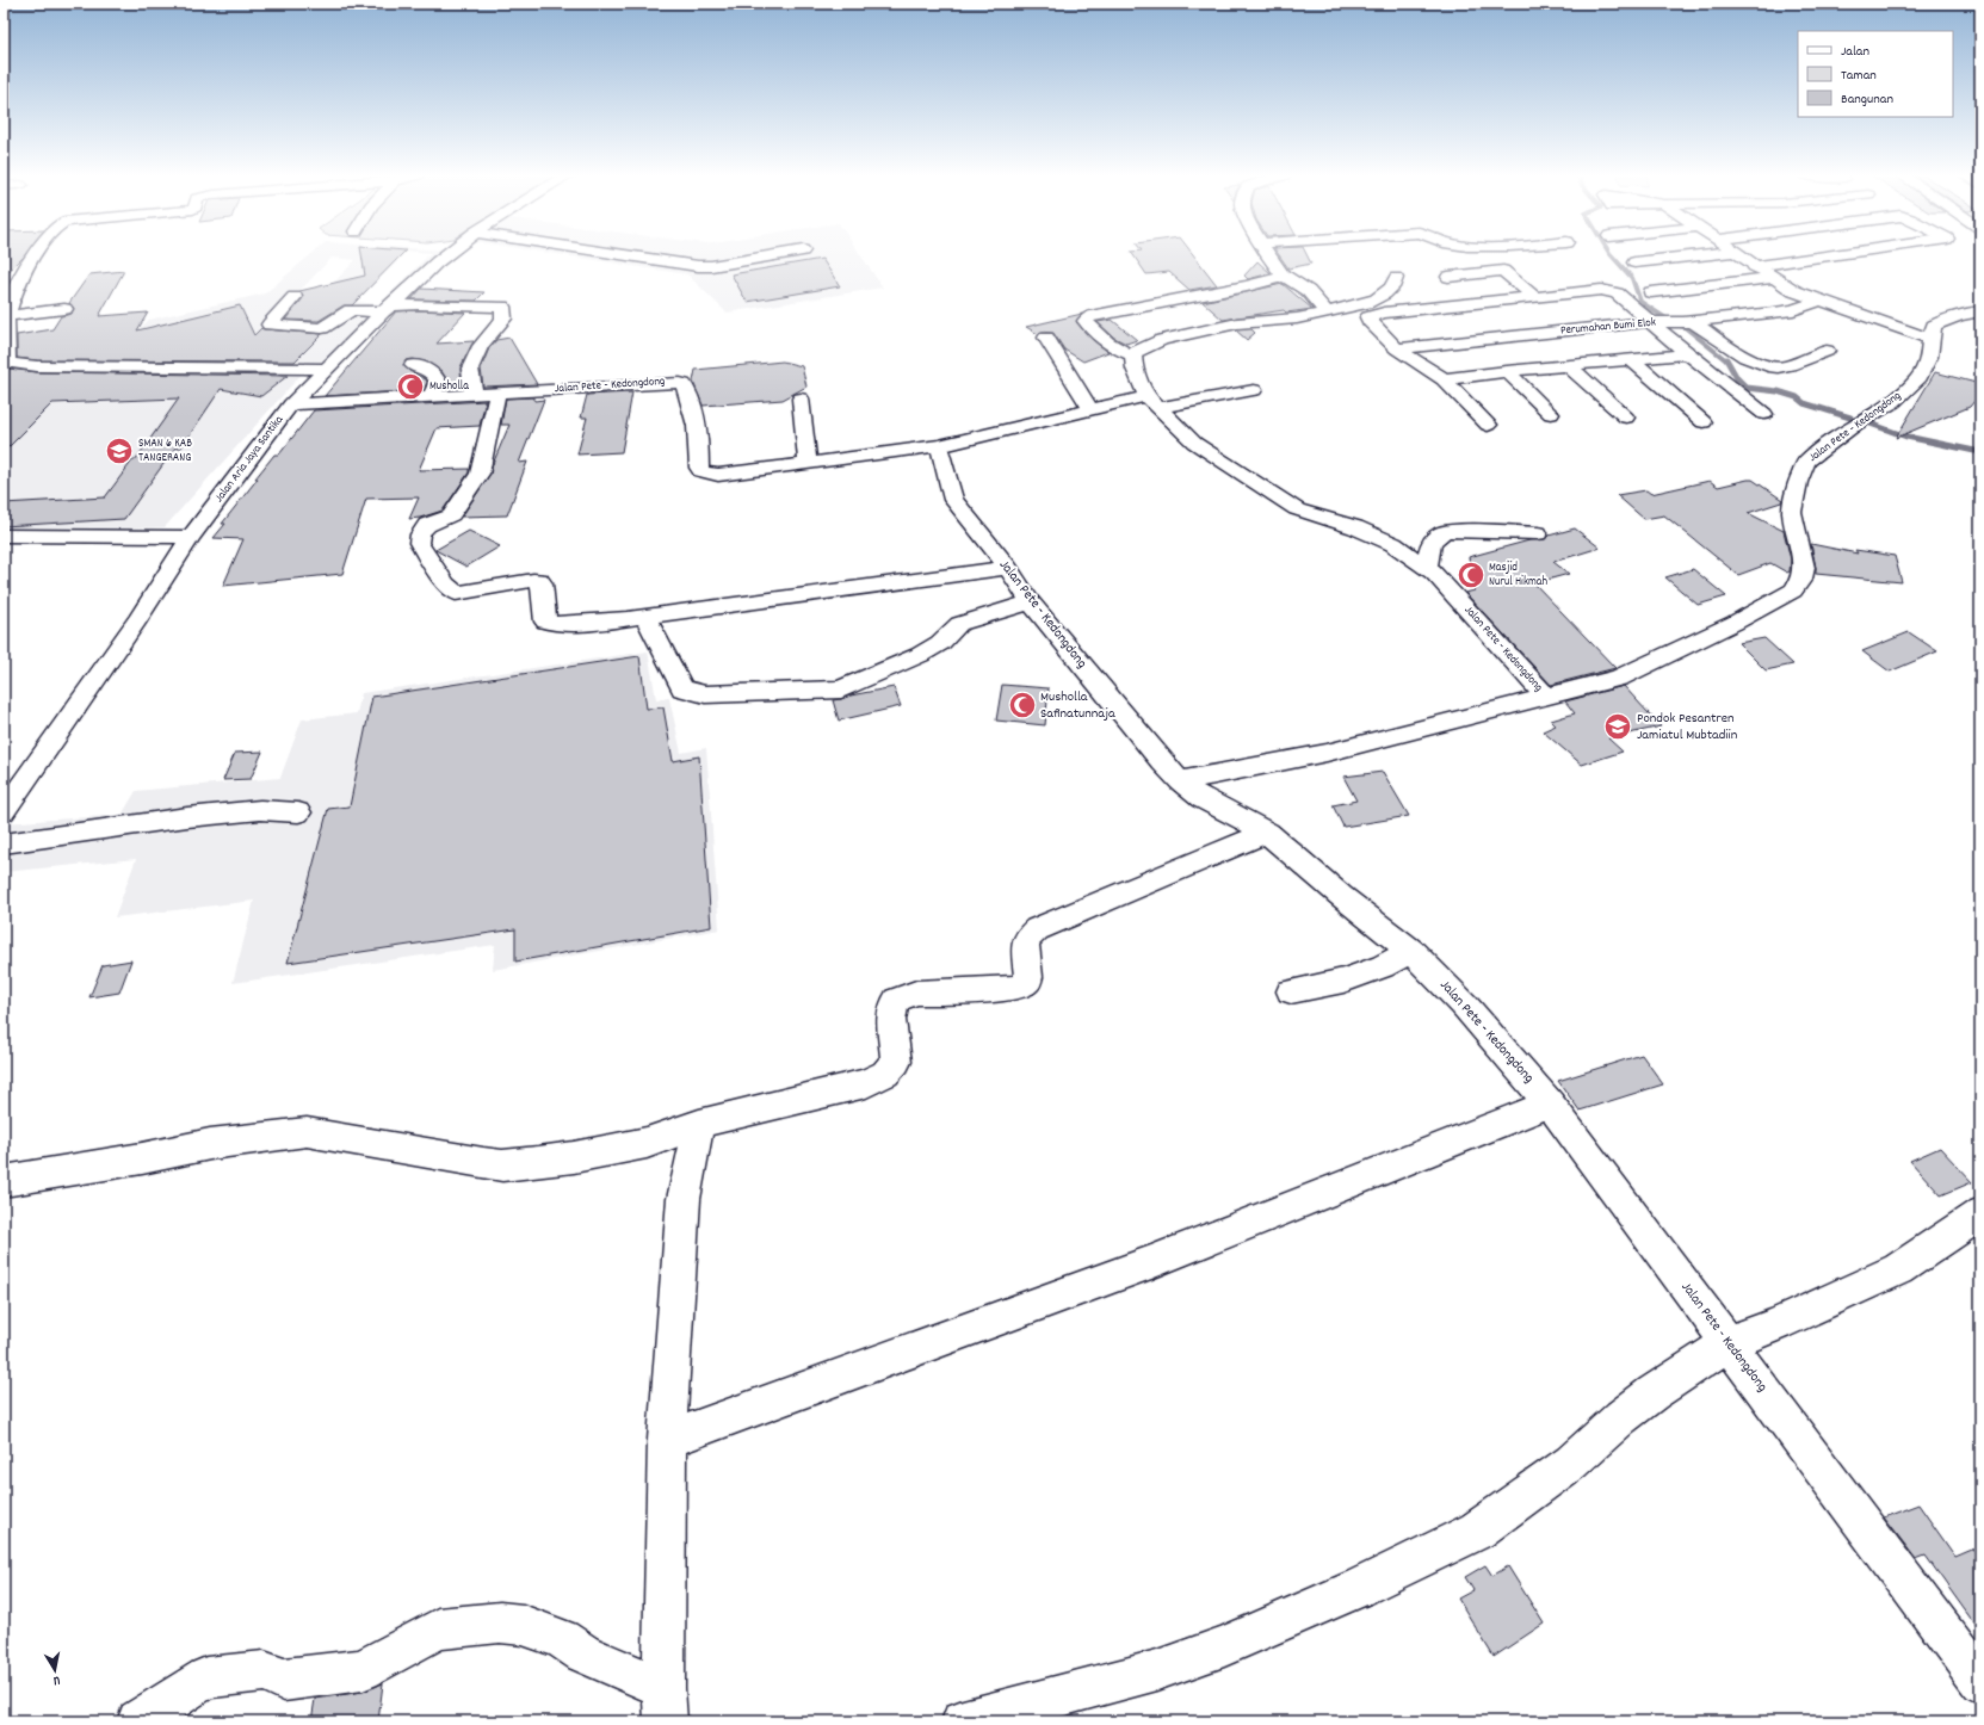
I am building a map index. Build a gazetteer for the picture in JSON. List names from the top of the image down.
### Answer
{
  "streets": {
    "street": ["Perumahan Bumi Elok", "Jalan Pete - Kedongdong", "Jalan Aria Jaya Santika"]
  },
  "crossings": [
    ["Jalan Pete - Kedongdong", "Jalan Aria Jaya Santika"]
  ],
  "places": {
    "mosque": ["Musholla", "Masjid Nurul Hikmah", "Musholla Safinatunnaja"],
    "school or university": ["SMAN 6 KAB TANGERANG", "Pondok Pesantren Jamiatul Mubtadiin"]
  },
  "legend": ["Jalan", "Taman", "Bangunan"],
  "north": "bottom"
}
